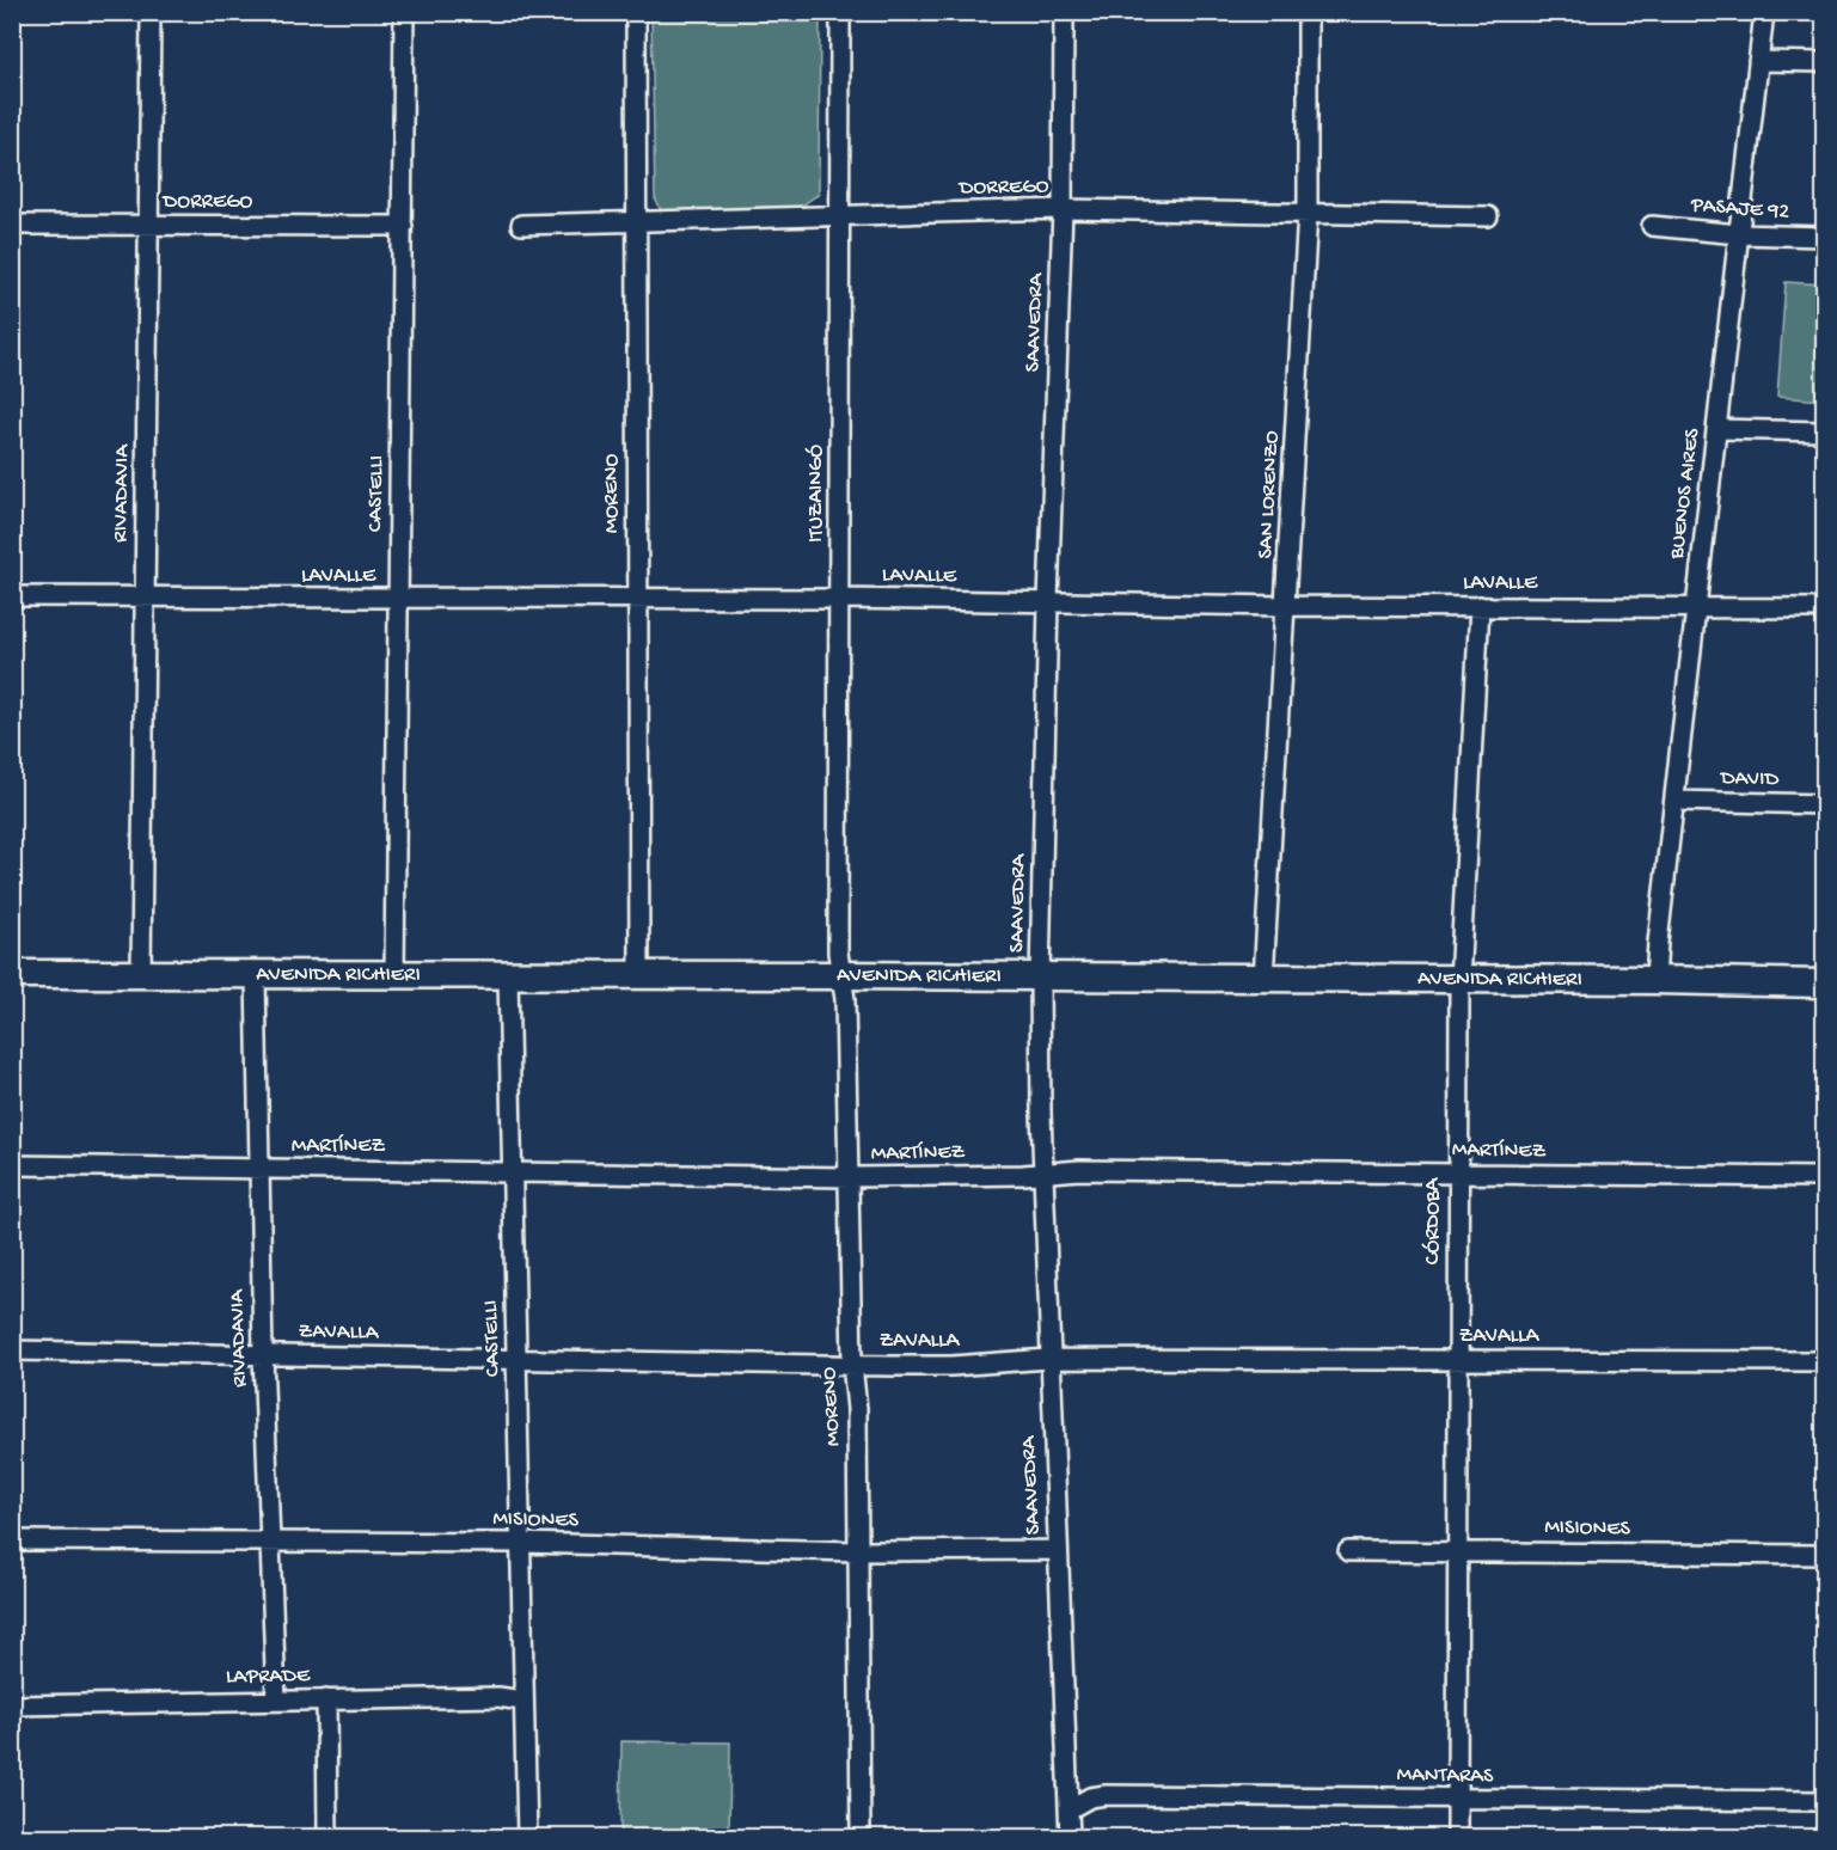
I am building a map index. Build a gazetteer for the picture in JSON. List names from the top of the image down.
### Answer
{
  "streets": {
    "street": [
      "DORREGO",
      "PASAJE 92",
      "SAAVEDRA",
      "RIVADAVIA",
      "CASTELLI",
      "MORENO",
      "ITUZAINGÓ",
      "BUENOS AIRES",
      "SAN LORENZO",
      "LAVALLE",
      "DAVID",
      "AVENIDA RICHIERI",
      "MARTÍNEZ",
      "CÓRDOBA",
      "ZAVALLA",
      "MISIONES",
      "LAPRADE",
      "MANTARAS"
    ]
  },
  "crossings": [
    ["DORREGO", "SAAVEDRA"],
    ["DORREGO", "RIVADAVIA"],
    ["DORREGO", "CASTELLI"],
    ["DORREGO", "MORENO"],
    ["DORREGO", "ITUZAINGÓ"],
    ["DORREGO", "SAN LORENZO"],
    ["PASAJE 92", "BUENOS AIRES"],
    ["SAAVEDRA", "LAVALLE"],
    ["SAAVEDRA", "AVENIDA RICHIERI"],
    ["SAAVEDRA", "MARTÍNEZ"],
    ["SAAVEDRA", "ZAVALLA"],
    ["SAAVEDRA", "MISIONES"],
    ["SAAVEDRA", "MANTARAS"],
    ["RIVADAVIA", "LAVALLE"],
    ["RIVADAVIA", "AVENIDA RICHIERI"],
    ["RIVADAVIA", "MARTÍNEZ"],
    ["RIVADAVIA", "ZAVALLA"],
    ["RIVADAVIA", "MISIONES"],
    ["RIVADAVIA", "LAPRADE"],
    ["CASTELLI", "LAVALLE"],
    ["CASTELLI", "AVENIDA RICHIERI"],
    ["CASTELLI", "MARTÍNEZ"],
    ["CASTELLI", "ZAVALLA"],
    ["CASTELLI", "MISIONES"],
    ["CASTELLI", "LAPRADE"],
    ["MORENO", "ITUZAINGÓ"],
    ["MORENO", "LAVALLE"],
    ["MORENO", "AVENIDA RICHIERI"],
    ["MORENO", "MARTÍNEZ"],
    ["MORENO", "ZAVALLA"],
    ["MORENO", "MISIONES"],
    ["ITUZAINGÓ", "LAVALLE"],
    ["ITUZAINGÓ", "AVENIDA RICHIERI"],
    ["BUENOS AIRES", "LAVALLE"],
    ["BUENOS AIRES", "DAVID"],
    ["BUENOS AIRES", "AVENIDA RICHIERI"],
    ["SAN LORENZO", "LAVALLE"],
    ["SAN LORENZO", "AVENIDA RICHIERI"],
    ["LAVALLE", "CÓRDOBA"],
    ["AVENIDA RICHIERI", "CÓRDOBA"],
    ["MARTÍNEZ", "CÓRDOBA"],
    ["CÓRDOBA", "ZAVALLA"],
    ["CÓRDOBA", "MISIONES"],
    ["CÓRDOBA", "MANTARAS"]
  ]
}
